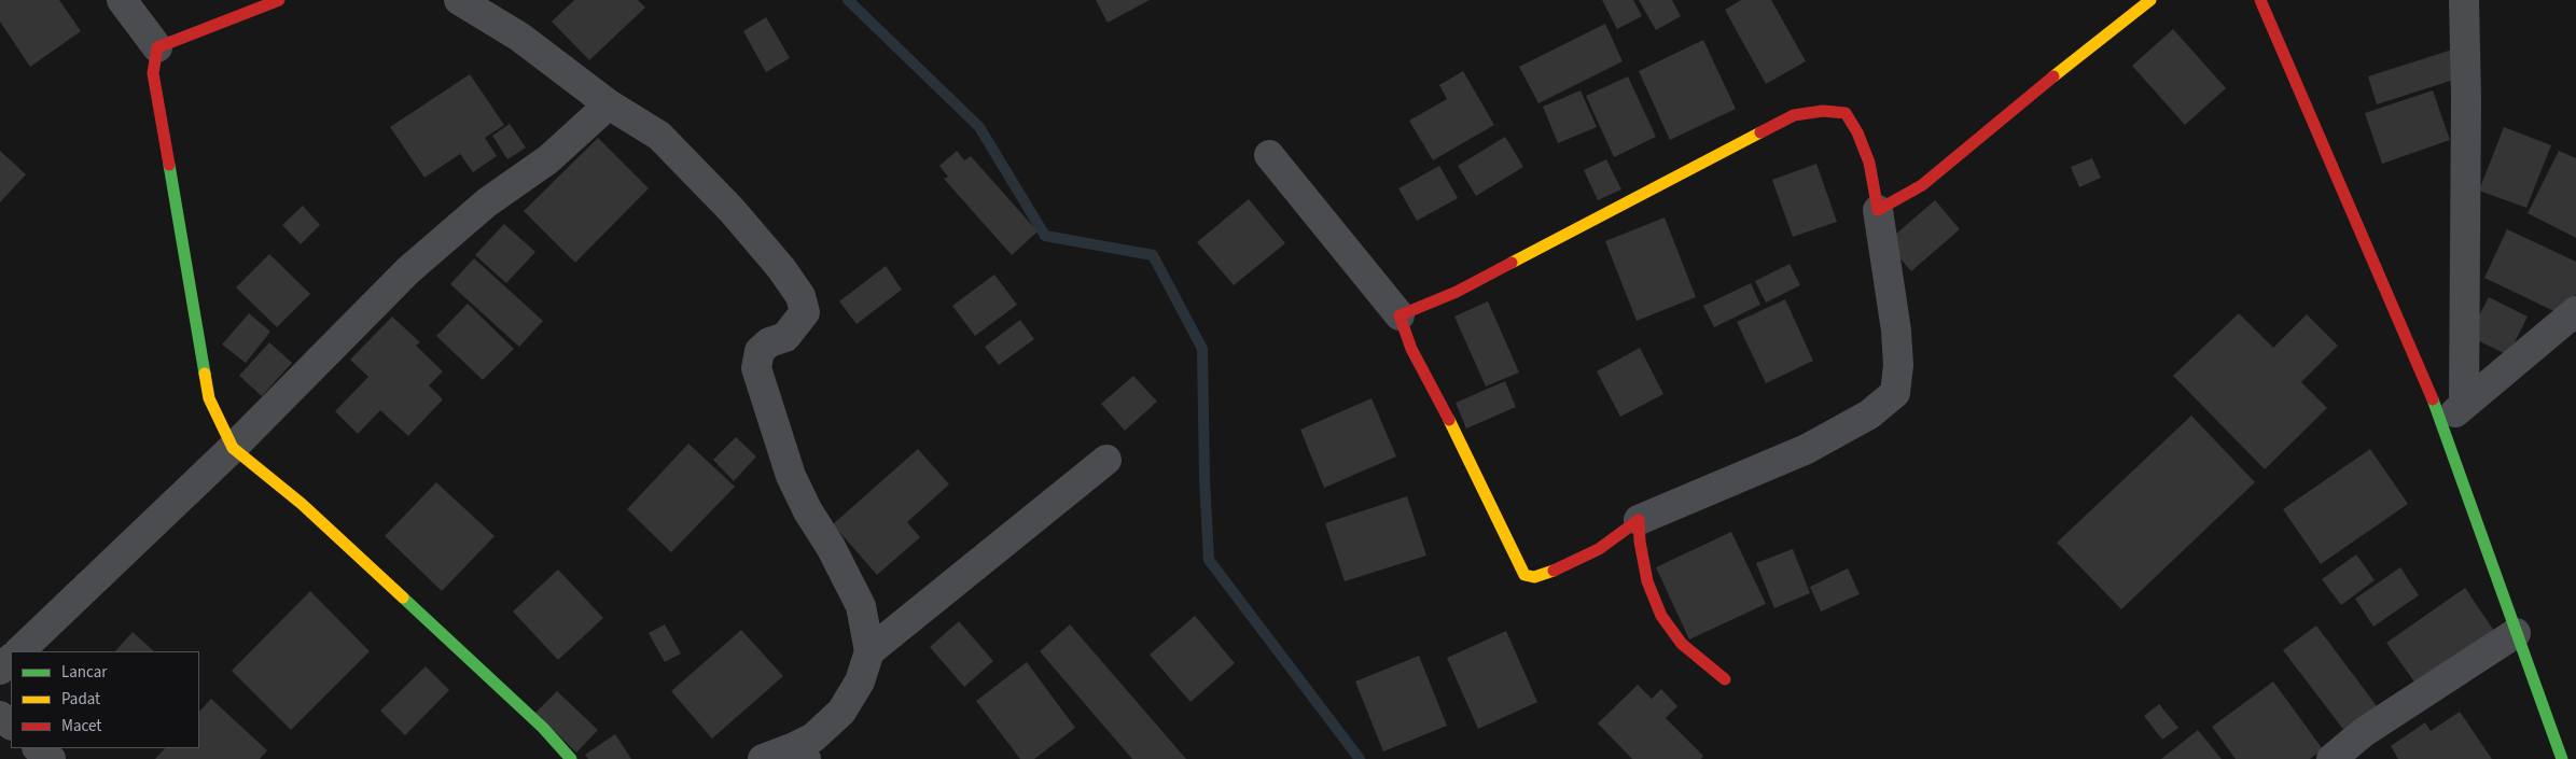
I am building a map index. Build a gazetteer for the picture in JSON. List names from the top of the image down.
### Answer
{
  "legend": ["Lancar", "Padat", "Macet"]
}
